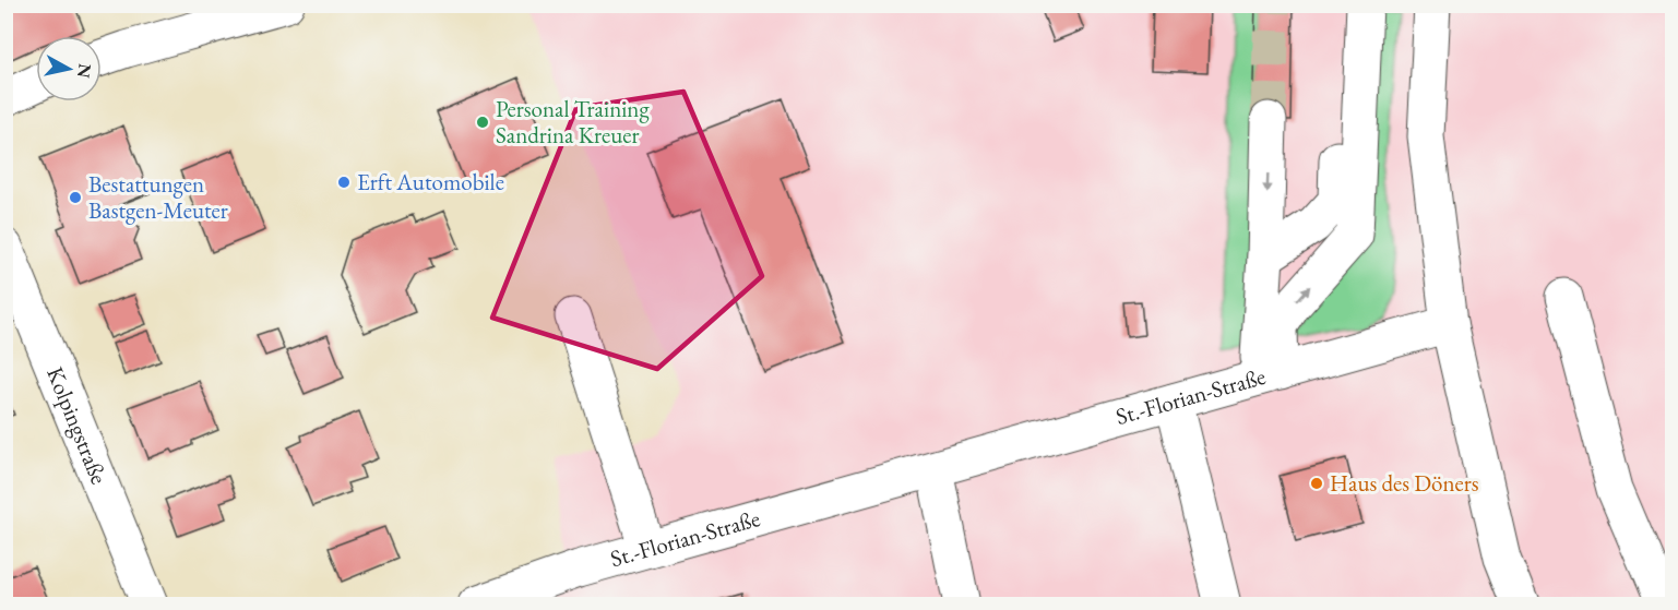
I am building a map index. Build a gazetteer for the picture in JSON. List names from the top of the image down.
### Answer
{
  "streets": {
    "street": ["St.-Florian-Straße", "Kolpingstraße"]
  },
  "places": [
    "Personal Training Sandrina Kreuer",
    "Erft Automobile",
    "Bestattungen Bastgen-Meuter",
    "Haus des Döners"
  ],
  "north": "right"
}
